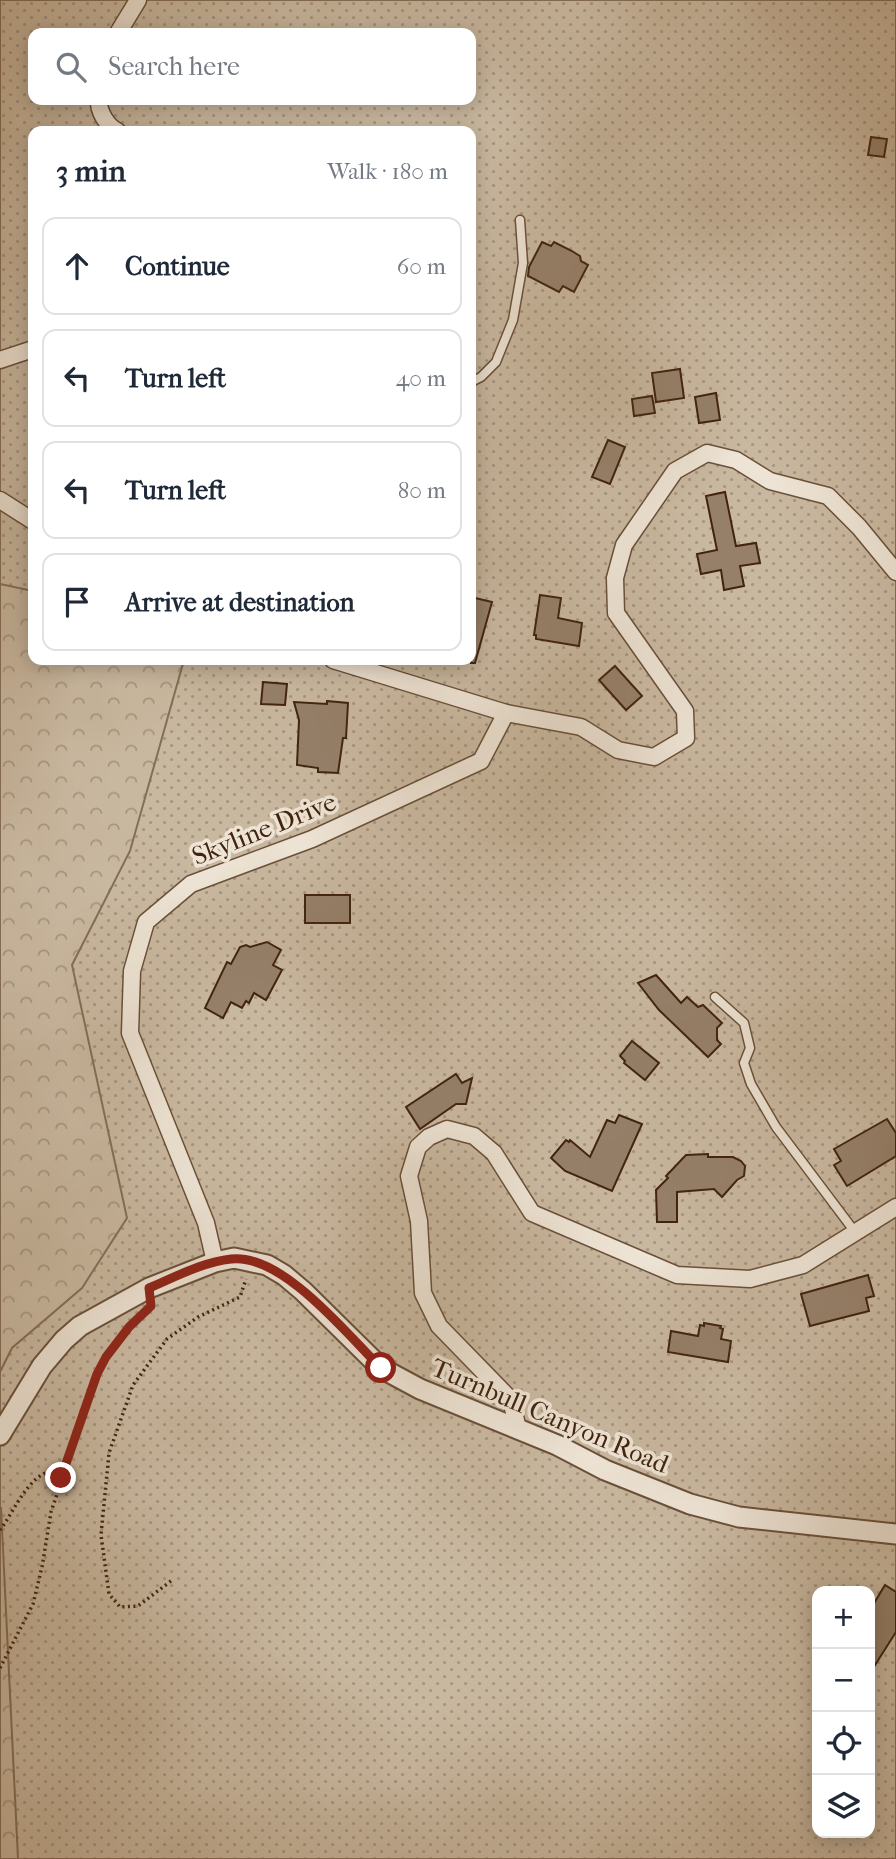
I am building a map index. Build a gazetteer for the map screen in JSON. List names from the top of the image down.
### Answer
{
  "streets": {
    "street": ["Skyline Drive", "Turnbull Canyon Road"]
  },
  "crossings": [
    ["Skyline Drive", "Turnbull Canyon Road"]
  ],
  "page": {
    "search": "Search here",
    "heading": ["3 min", "Walk · 180 m"],
    "list": [
      ["Continue", "60 m"],
      ["Turn left", "40 m"],
      ["Turn left", "80 m"],
      "Arrive at destination"
    ],
    "map_buttons": ["+", "−"]
  }
}
